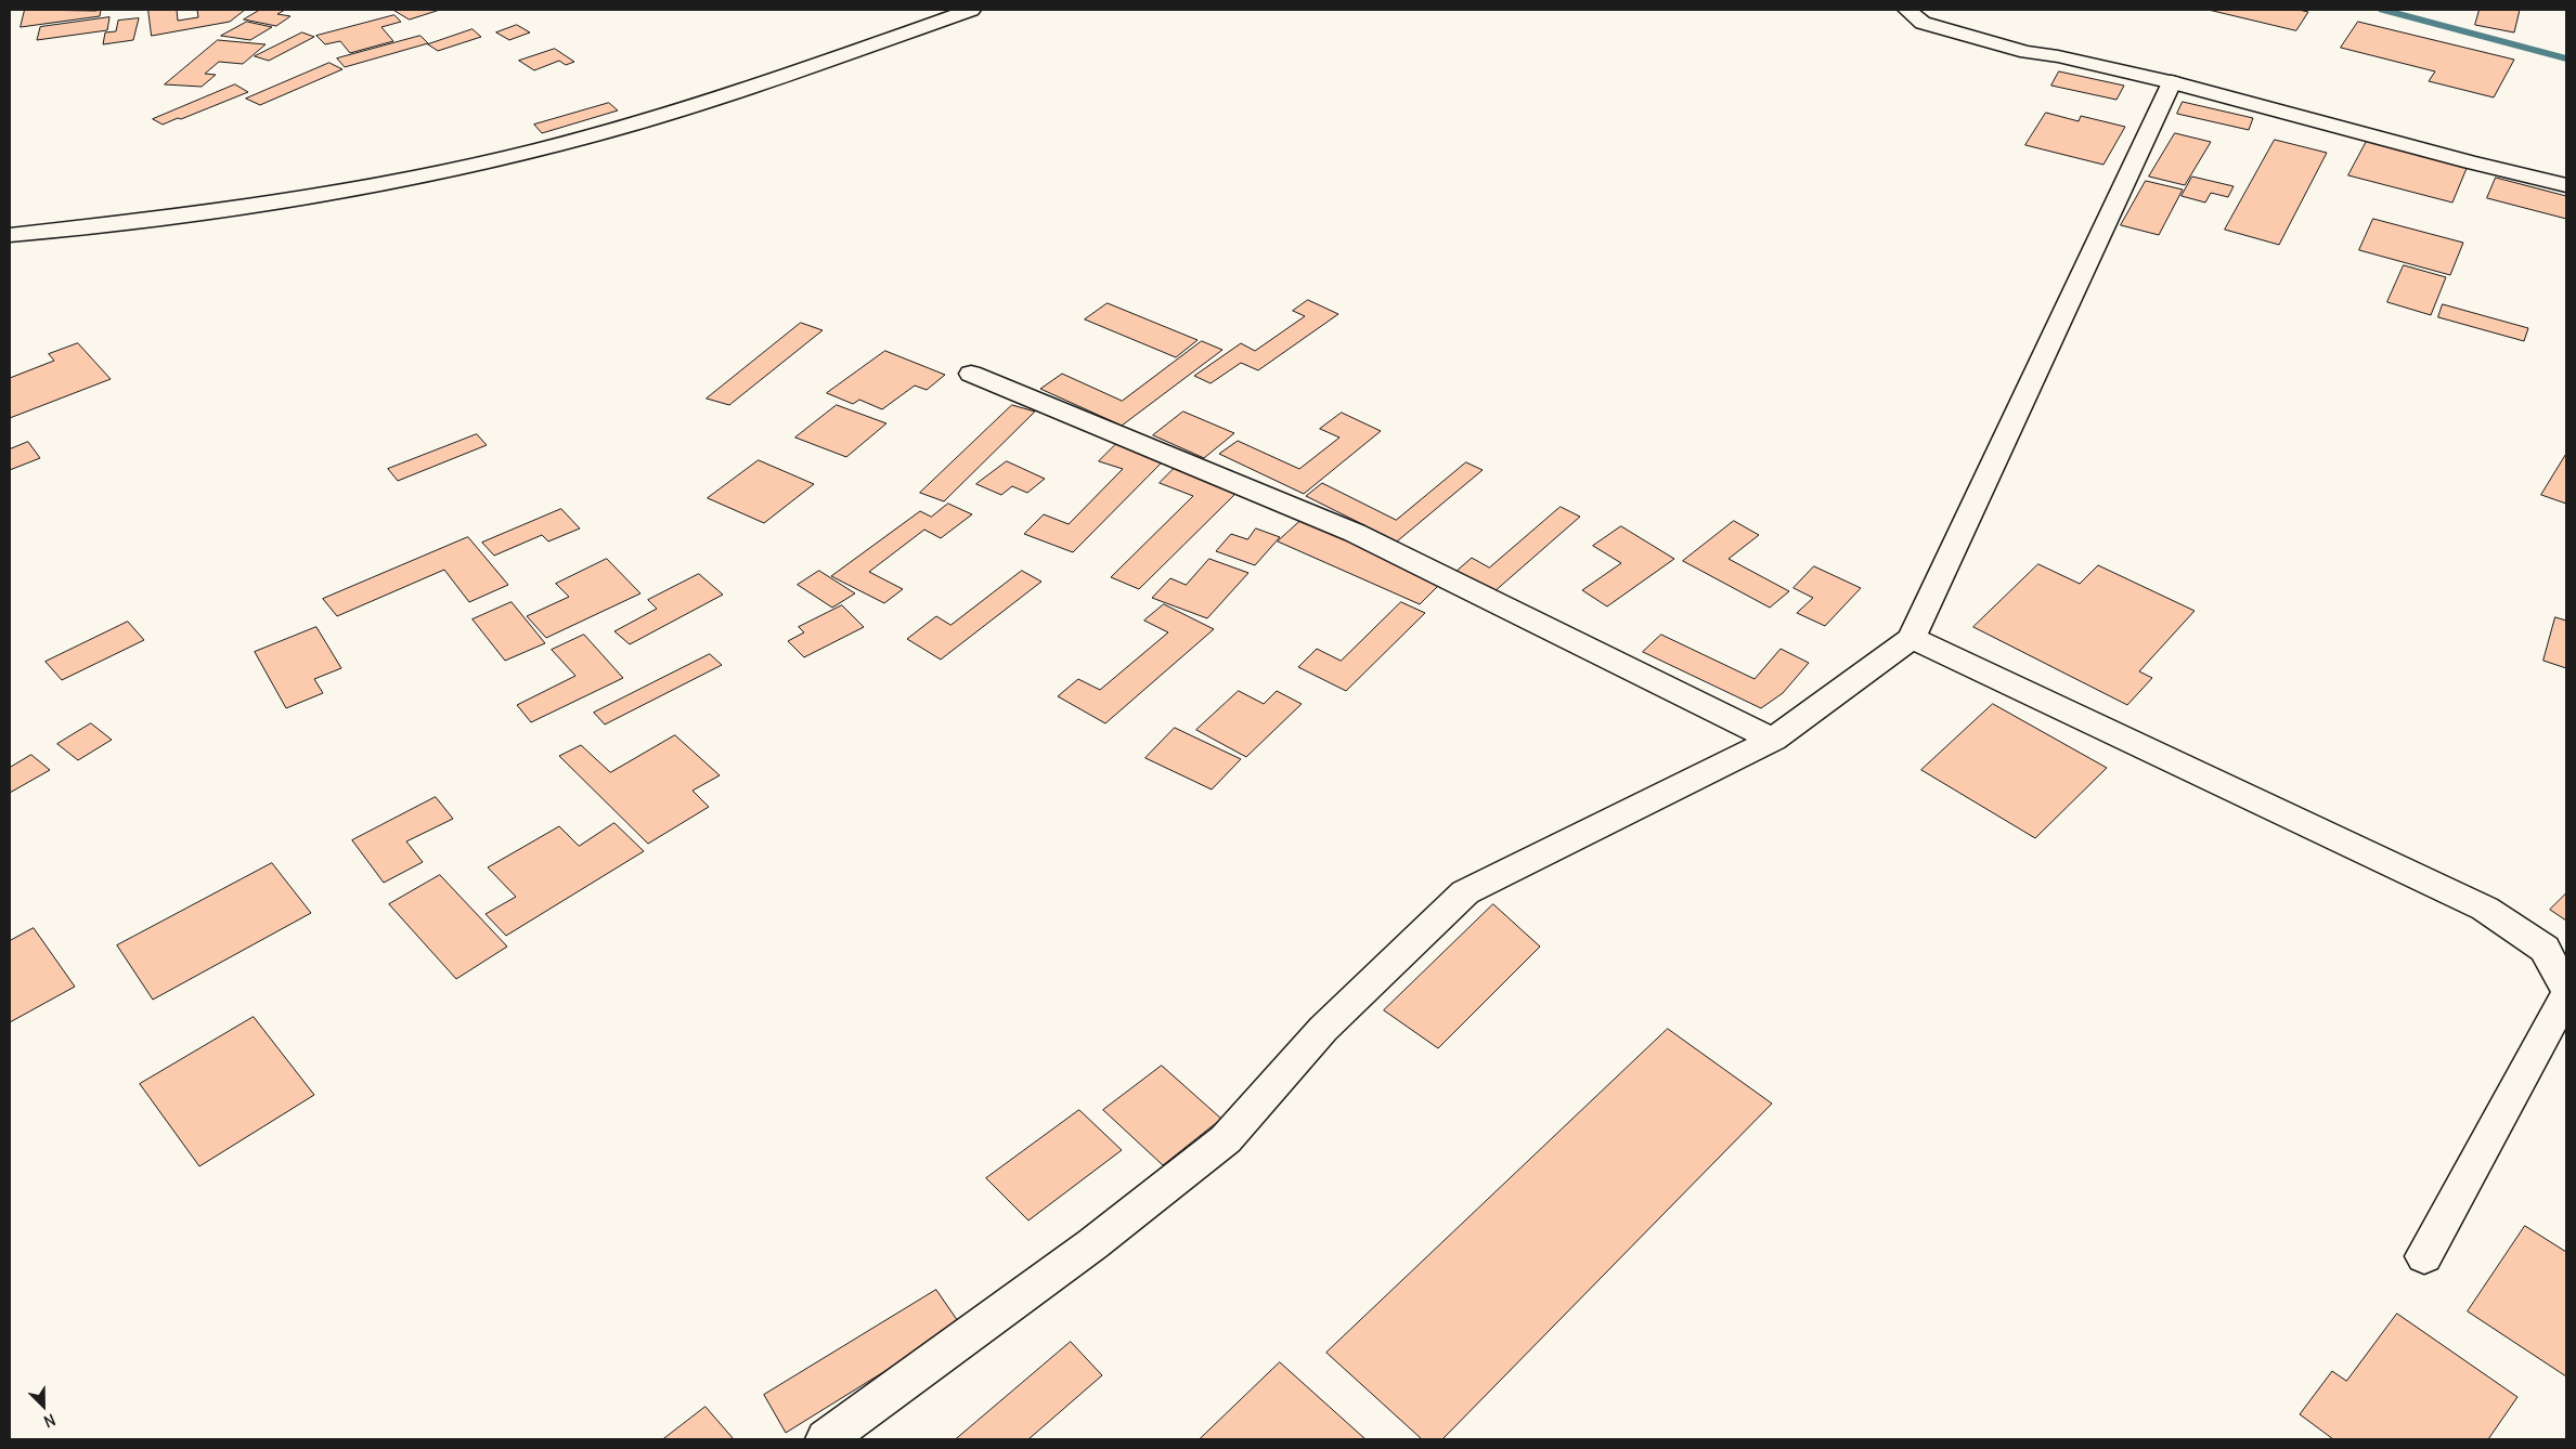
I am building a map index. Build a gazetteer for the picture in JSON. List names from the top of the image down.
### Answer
{
  "north": "bottom right"
}
